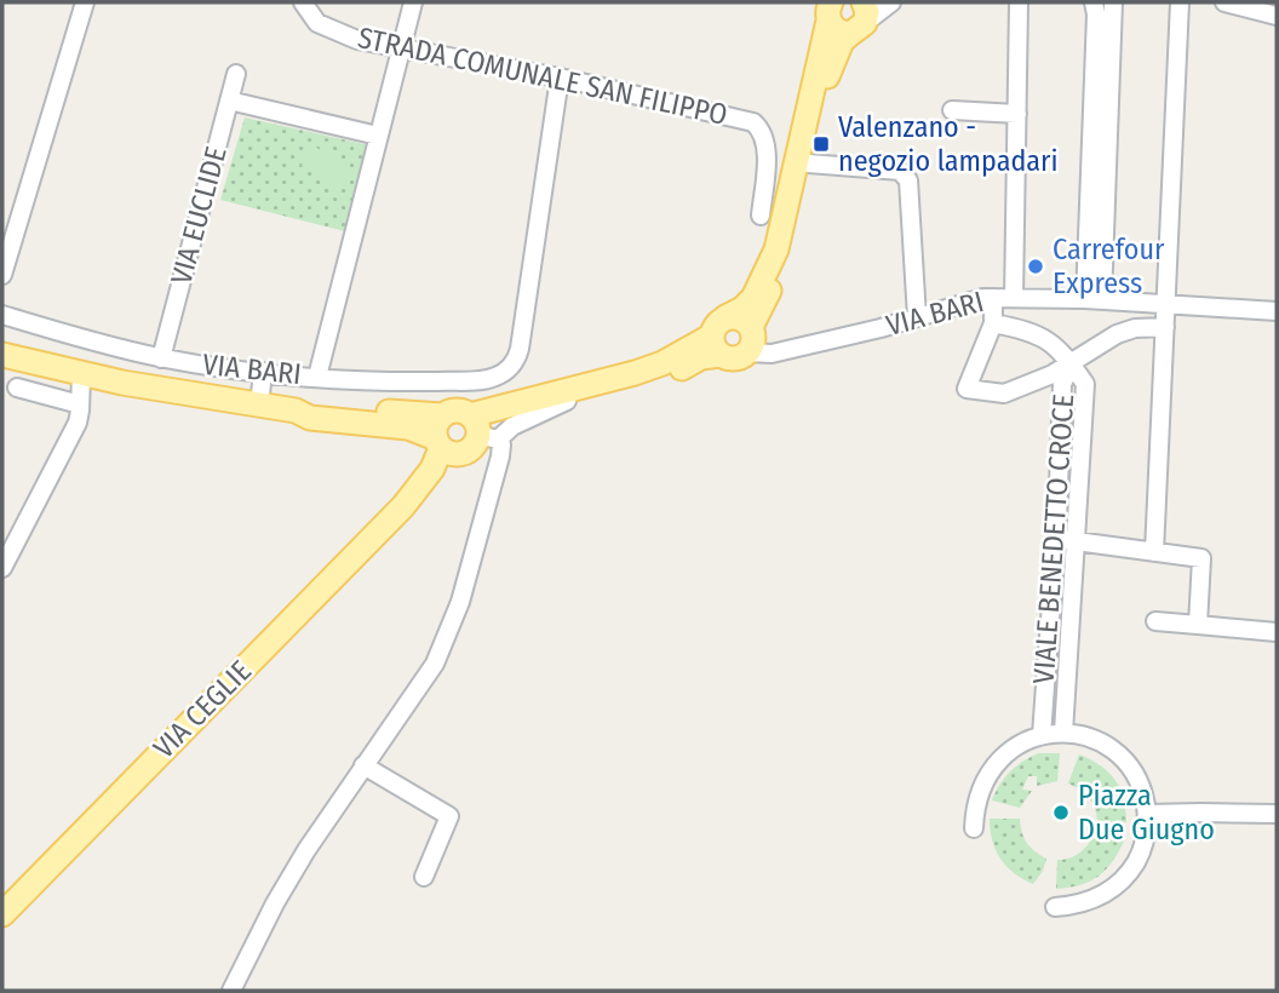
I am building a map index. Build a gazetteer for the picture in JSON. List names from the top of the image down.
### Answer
{
  "streets": {
    "main road": ["VIA BARI", "VIA CEGLIE"],
    "street": ["STRADA COMUNALE SAN FILIPPO", "VIA EUCLIDE", "VIALE BENEDETTO CROCE"]
  },
  "crossings": [
    ["STRADA COMUNALE SAN FILIPPO", "VIA BARI"],
    ["VIA EUCLIDE", "VIA BARI"],
    ["VIA BARI", "VIA CEGLIE"]
  ],
  "places": {
    "transit": ["Valenzano - negozio lampadari"],
    "other": ["Carrefour Express", "Piazza Due Giugno"]
  }
}
